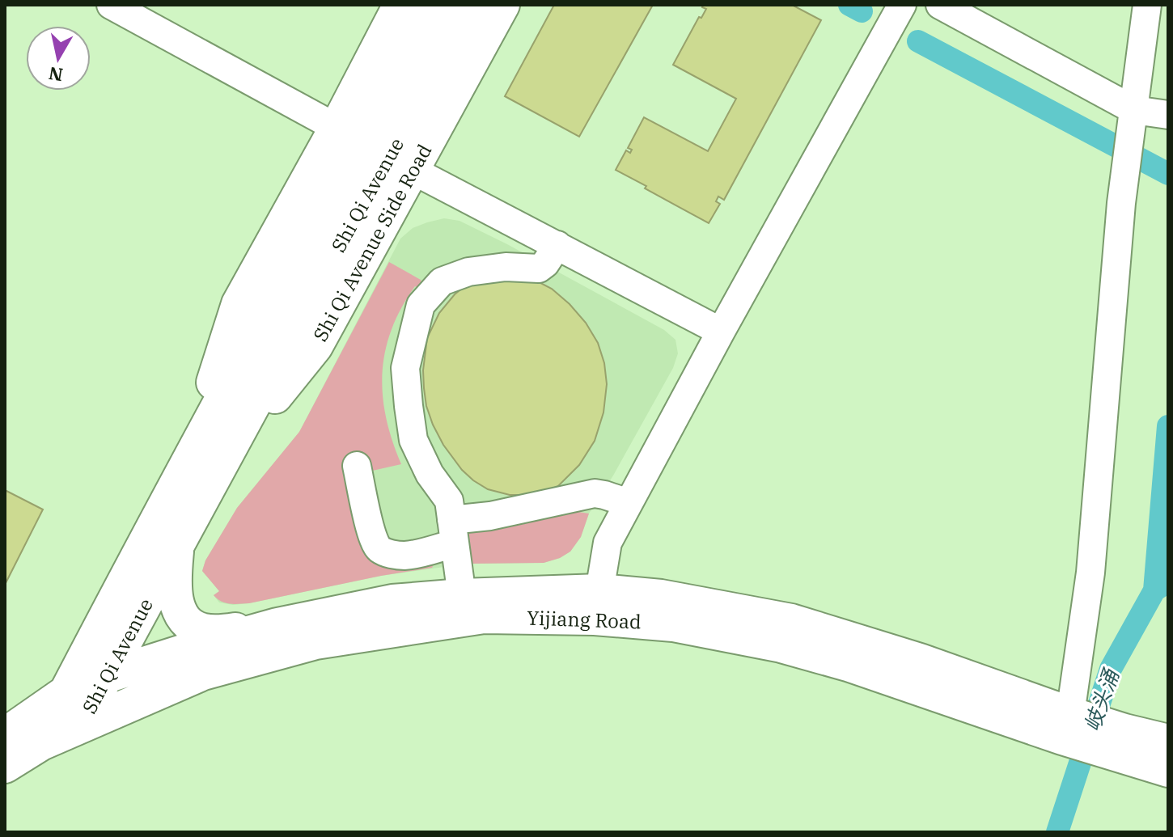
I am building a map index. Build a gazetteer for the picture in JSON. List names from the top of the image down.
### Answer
{
  "streets": {
    "main road": ["Shi Qi Avenue", "Shi Qi Avenue Side Road", "Yijiang Road"]
  },
  "crossings": [
    ["Shi Qi Avenue", "Shi Qi Avenue Side Road"],
    ["Shi Qi Avenue", "Yijiang Road"]
  ],
  "water": ["岐头涌"],
  "north": "bottom"
}
